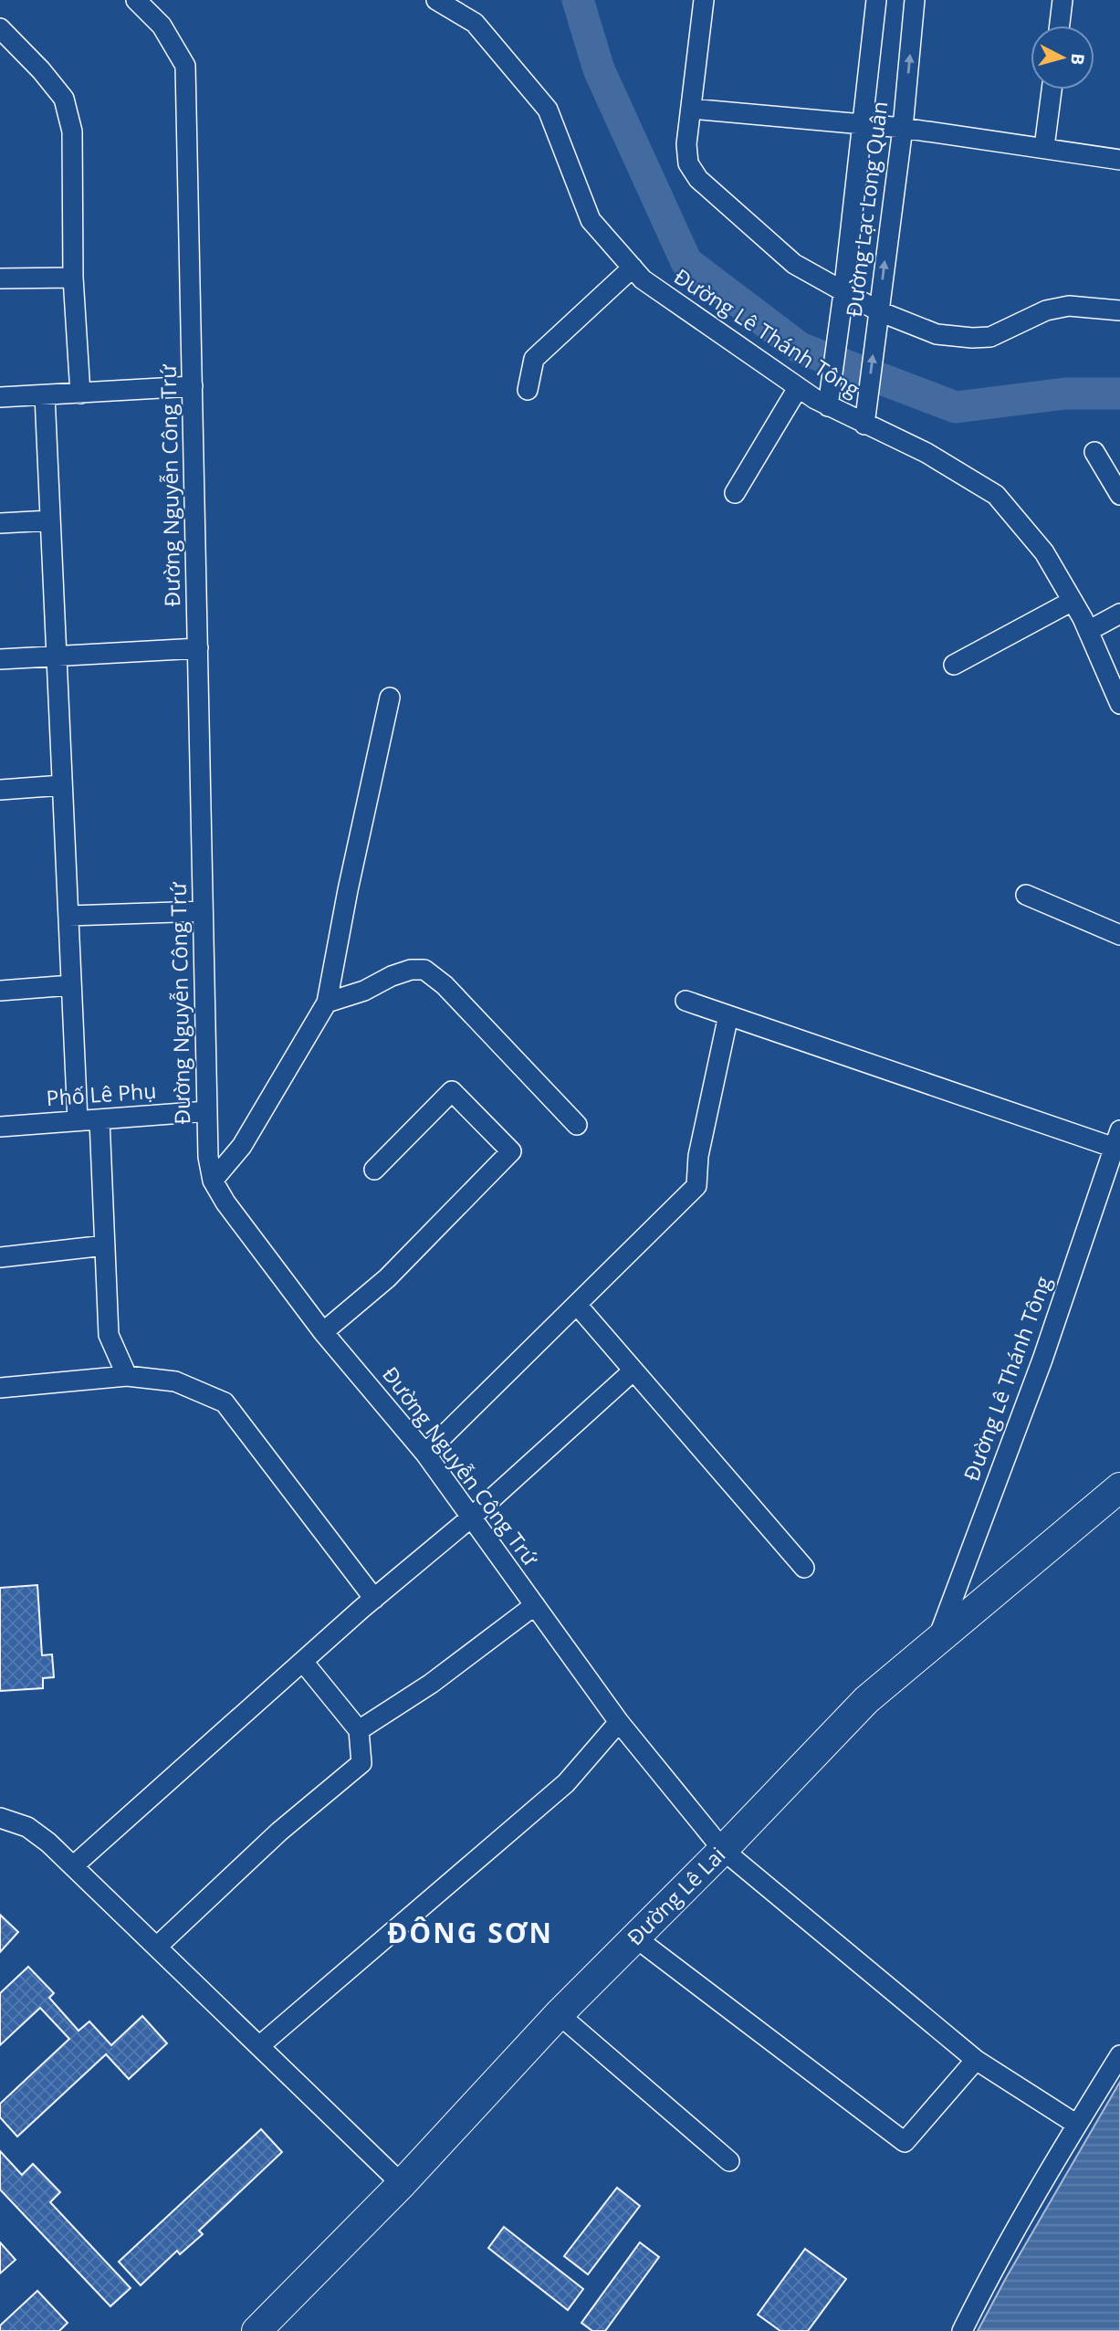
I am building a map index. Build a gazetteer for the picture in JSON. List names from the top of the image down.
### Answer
{
  "streets": {
    "highway": ["Đường Lê Lai"],
    "street": [
      "Đường Lạc Long Quân",
      "Đường Lê Thánh Tông",
      "Đường Nguyễn Công Trứ",
      "Phố Lê Phụ"
    ]
  },
  "crossings": [
    ["Đường Lạc Long Quân", "Đường Lê Thánh Tông"],
    ["Đường Lê Thánh Tông", "Đường Lê Lai"],
    ["Đường Nguyễn Công Trứ", "Phố Lê Phụ"],
    ["Đường Nguyễn Công Trứ", "Đường Lê Lai"]
  ],
  "districts": ["ĐÔNG SƠN"],
  "north": "right"
}
